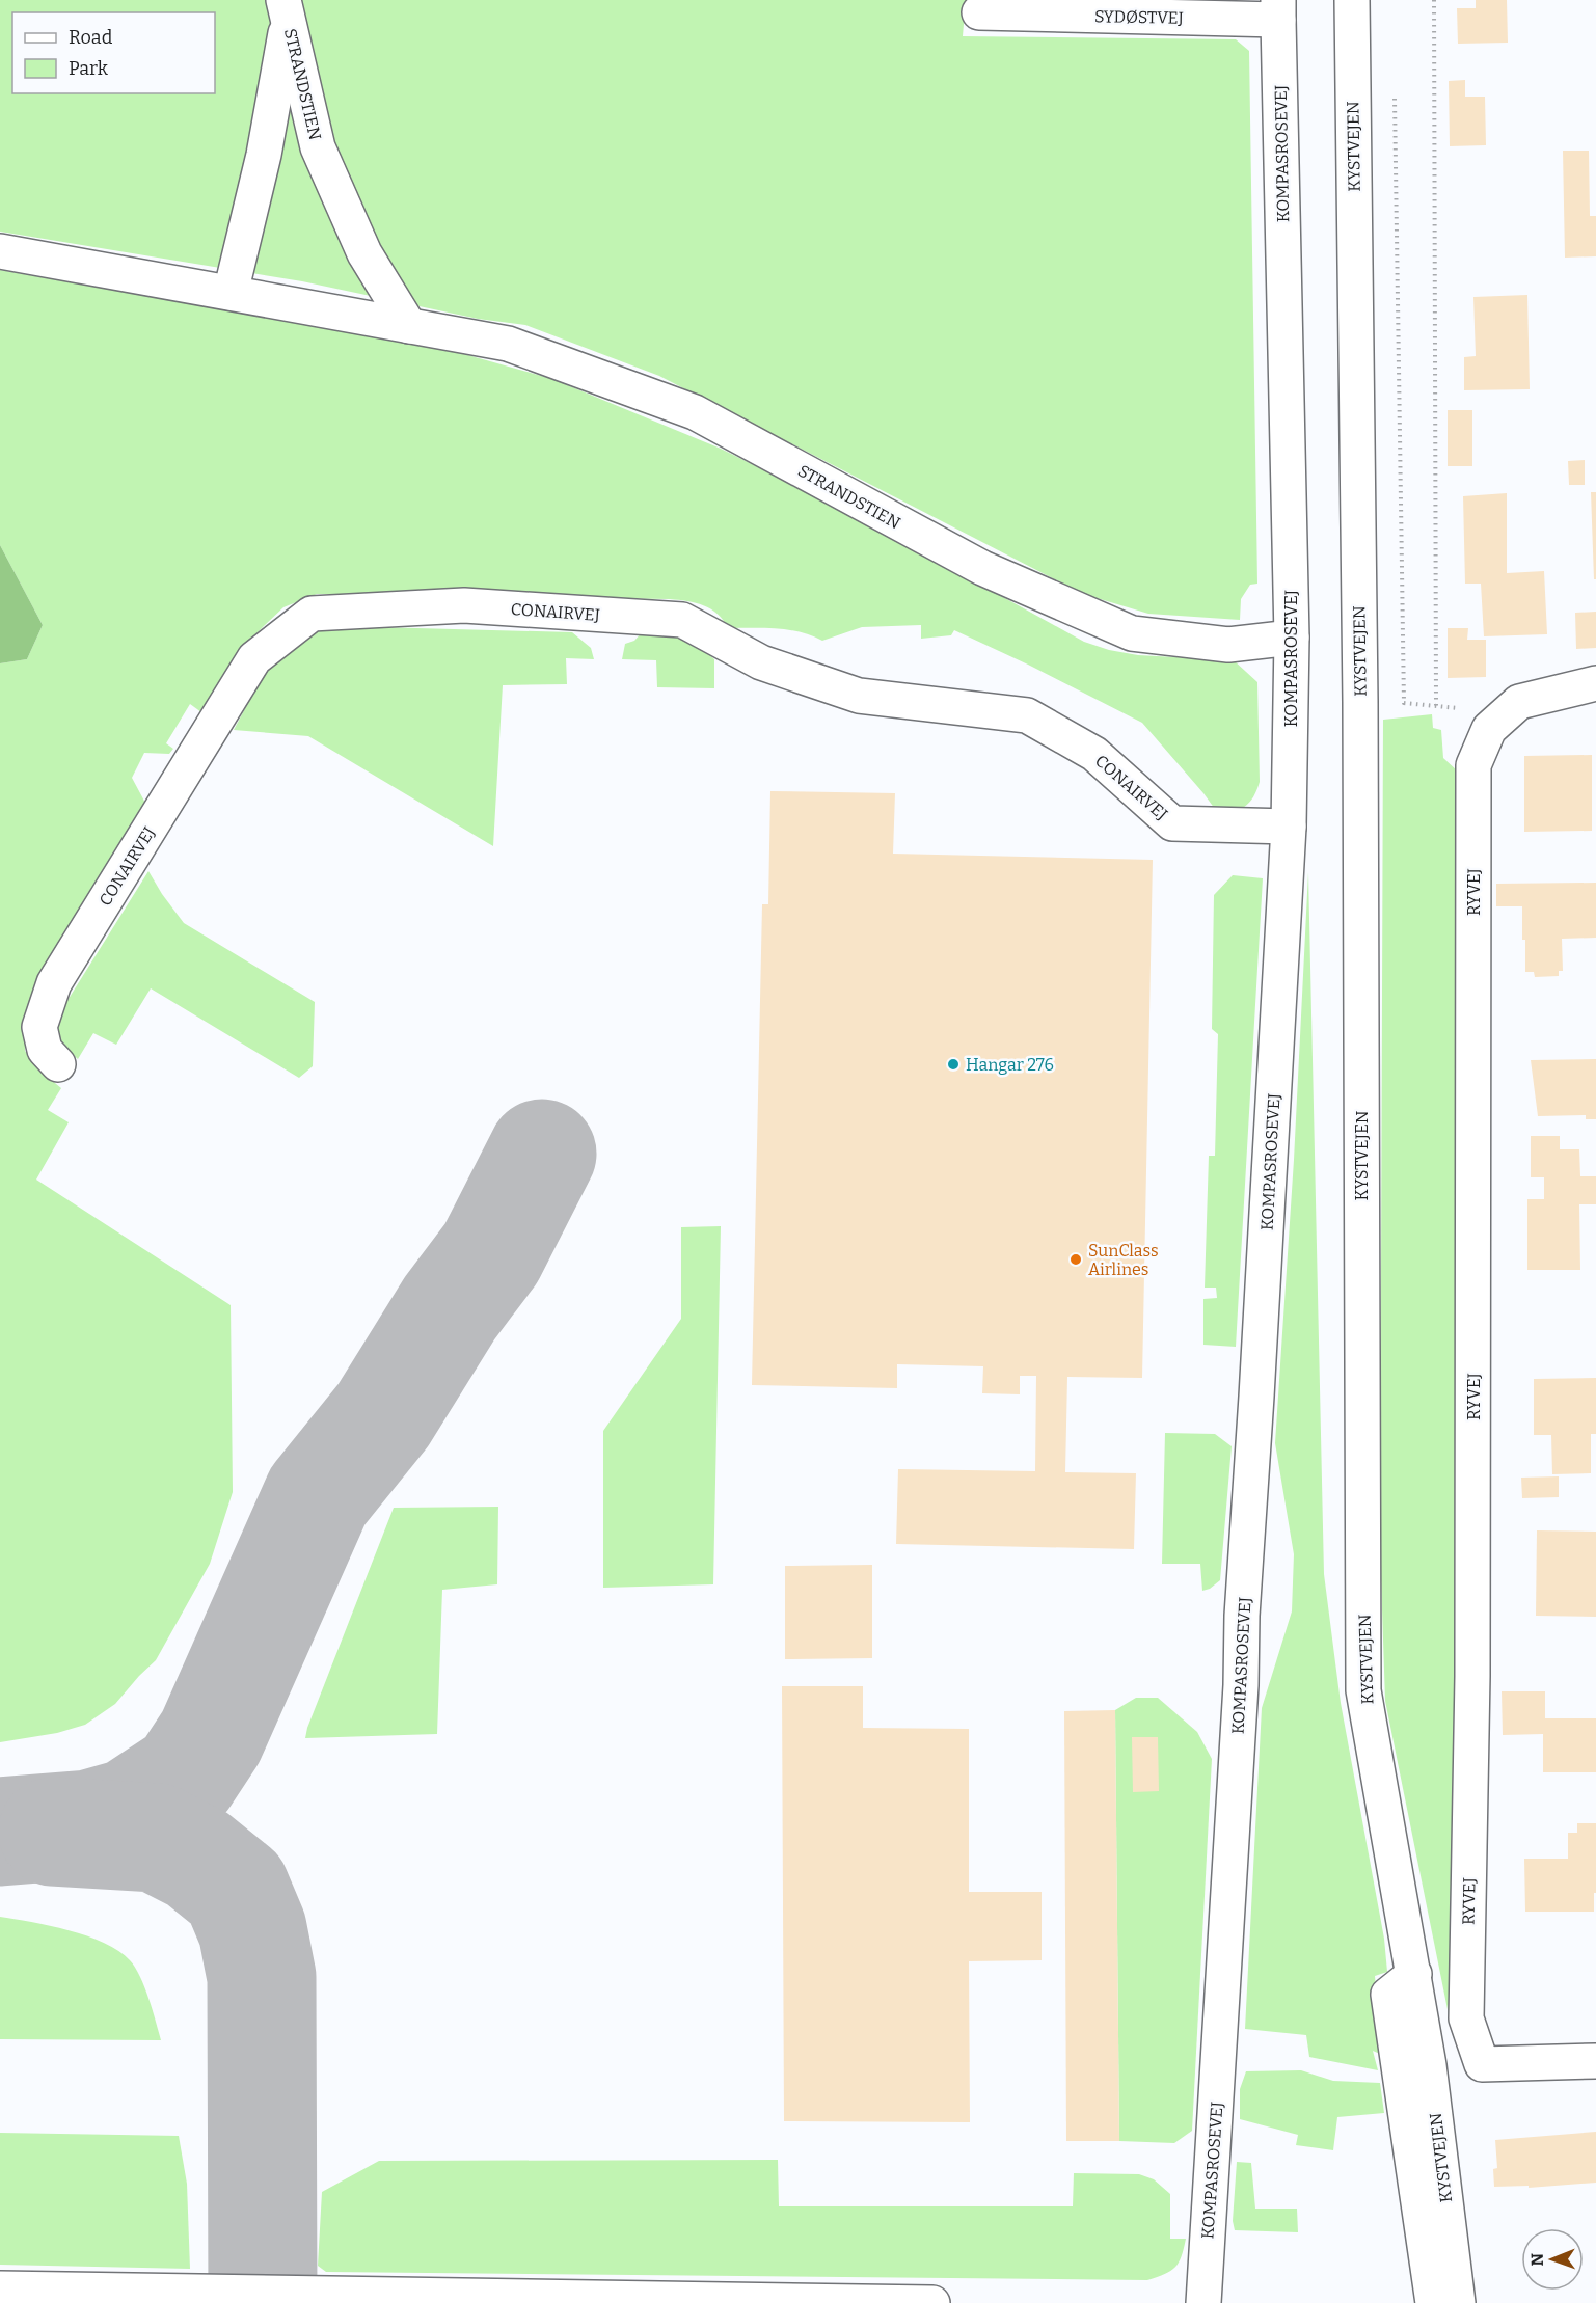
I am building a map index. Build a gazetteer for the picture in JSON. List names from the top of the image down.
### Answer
{
  "streets": {
    "street": [
      "SYDØSTVEJ",
      "STRANDSTIEN",
      "KYSTVEJEN",
      "KOMPASROSEVEJ",
      "CONAIRVEJ",
      "RYVEJ"
    ]
  },
  "crossings": [
    ["SYDØSTVEJ", "KOMPASROSEVEJ"],
    ["STRANDSTIEN", "KOMPASROSEVEJ"],
    ["KOMPASROSEVEJ", "CONAIRVEJ"]
  ],
  "places": ["Hangar 276", "SunClass Airlines"],
  "legend": ["Road", "Park"],
  "north": "left"
}
